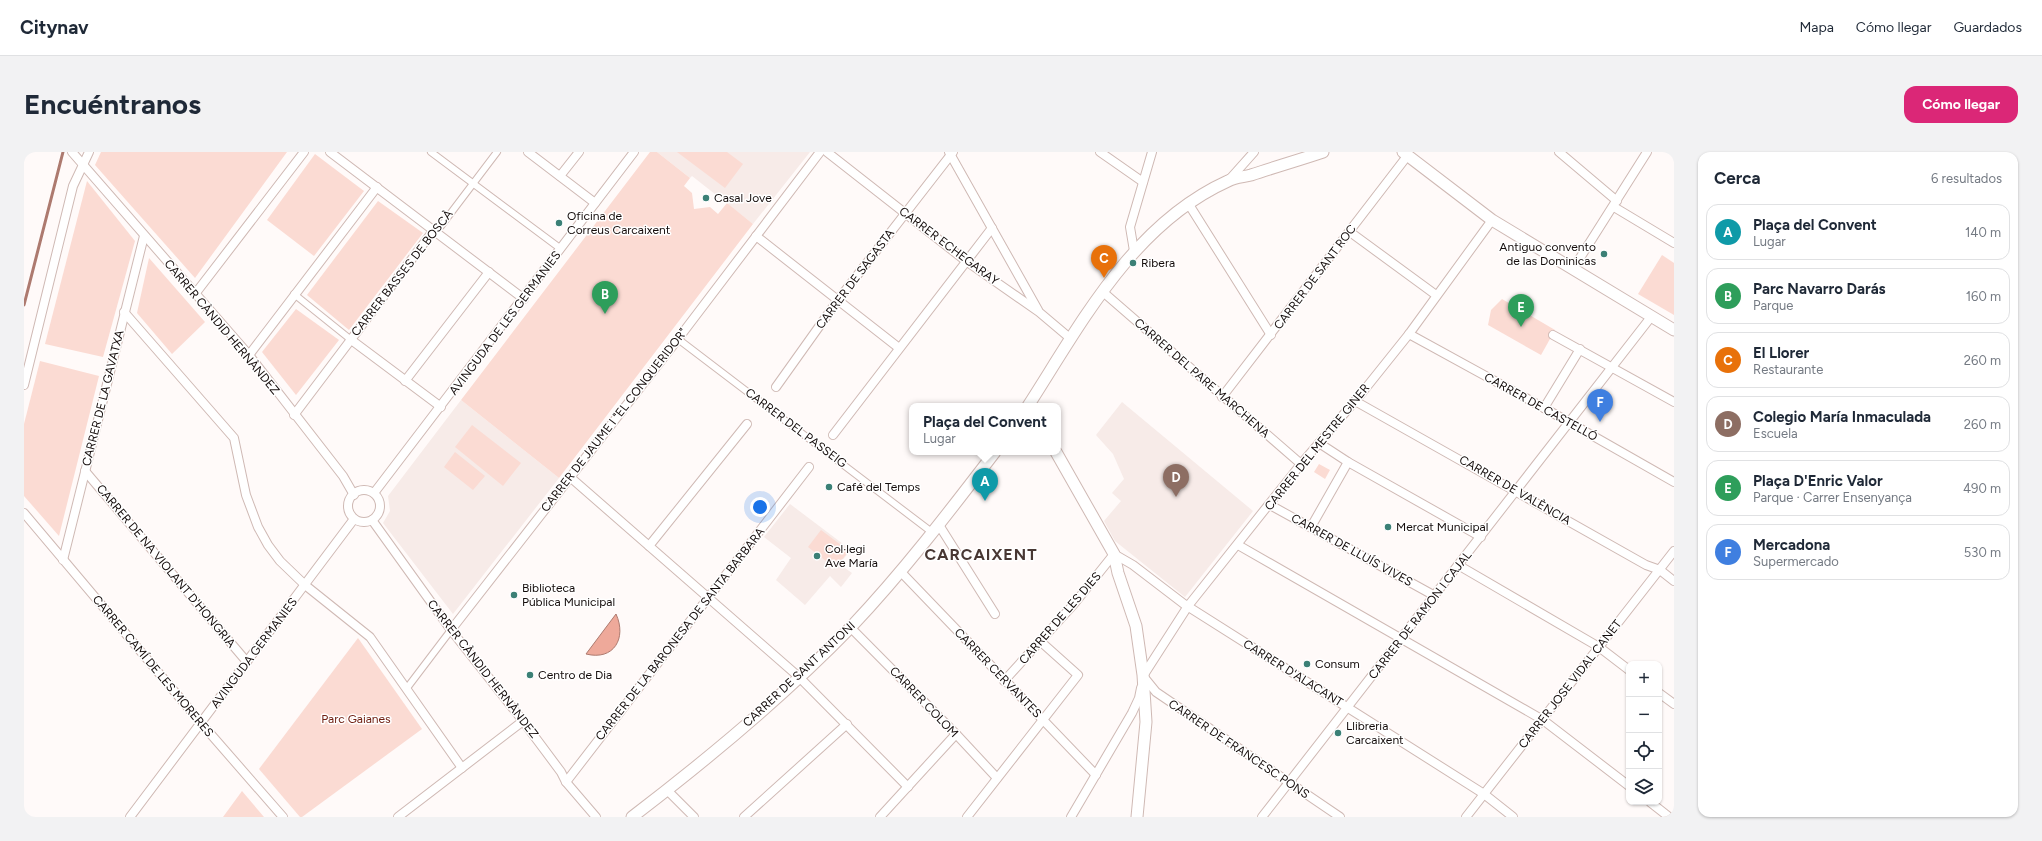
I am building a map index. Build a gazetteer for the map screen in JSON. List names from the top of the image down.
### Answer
{
  "streets": {
    "street": [
      "CARRER ECHEGARAY",
      "CARRER BASSES DE BOSCÀ",
      "CARRER DE SANT ROC",
      "CARRER DE SAGASTA",
      "AVINGUDA DE LES GERMANIES",
      "CARRER CÀNDID HERNÀNDEZ",
      "CARRER DEL PARE MARCHENA",
      "CARRER DE LA GAVATXA",
      "CARRER DE CASTELLÓ",
      "CARRER DE JAUME I \"EL CONQUERIDOR\"",
      "CARRER DEL PASSEIG",
      "CARRER DEL MESTRE GINER",
      "CARRER DE VALÈNCIA",
      "CARRER DE LLUÍS VIVES",
      "CARRER DE NA VIOLANT D'HONGRIA",
      "CARRER DE RAMON I CAJAL",
      "CARRER DE LES DIES",
      "CARRER DE LA BARONESA DE SANTA BARBARA",
      "AVINGUDA GERMANIES",
      "CARRER CAMÍ DE LES MORERES",
      "CARRER CERVANTES",
      "CARRER D'ALACANT",
      "CARRER DE SANT ANTONI",
      "CARRER JOSE VIDAL CANET",
      "CARRER COLOM",
      "CARRER DE FRANCESC PONS"
    ]
  },
  "crossings": [
    ["CARRER ECHEGARAY", "CARRER DE SAGASTA"],
    ["CARRER BASSES DE BOSCÀ", "CARRER CÀNDID HERNÀNDEZ"],
    ["CARRER DE SANT ROC", "CARRER DEL PARE MARCHENA"],
    ["AVINGUDA DE LES GERMANIES", "CARRER CÀNDID HERNÀNDEZ"],
    ["CARRER CÀNDID HERNÀNDEZ", "CARRER DE LA GAVATXA"],
    ["CARRER CÀNDID HERNÀNDEZ", "CARRER DE JAUME I \"EL CONQUERIDOR\""],
    ["CARRER CÀNDID HERNÀNDEZ", "CARRER DE LA BARONESA DE SANTA BARBARA"],
    ["CARRER DEL PARE MARCHENA", "CARRER DEL MESTRE GINER"],
    ["CARRER DE LA GAVATXA", "CARRER DE NA VIOLANT D'HONGRIA"],
    ["CARRER DE LA GAVATXA", "CARRER CAMÍ DE LES MORERES"],
    ["CARRER DE CASTELLÓ", "CARRER DEL MESTRE GINER"],
    ["CARRER DE CASTELLÓ", "CARRER DE RAMON I CAJAL"],
    ["CARRER DE JAUME I \"EL CONQUERIDOR\"", "CARRER DEL PASSEIG"],
    ["CARRER DEL PASSEIG", "CARRER DE SANT ANTONI"],
    ["CARRER DEL MESTRE GINER", "CARRER DE VALÈNCIA"],
    ["CARRER DEL MESTRE GINER", "CARRER DE LLUÍS VIVES"],
    ["CARRER DEL MESTRE GINER", "CARRER D'ALACANT"],
    ["CARRER DEL MESTRE GINER", "CARRER DE FRANCESC PONS"],
    ["CARRER DE VALÈNCIA", "CARRER DE RAMON I CAJAL"],
    ["CARRER DE VALÈNCIA", "CARRER JOSE VIDAL CANET"],
    ["CARRER DE LLUÍS VIVES", "CARRER DE RAMON I CAJAL"],
    ["CARRER DE NA VIOLANT D'HONGRIA", "AVINGUDA GERMANIES"],
    ["CARRER DE RAMON I CAJAL", "CARRER D'ALACANT"],
    ["CARRER DE RAMON I CAJAL", "CARRER DE FRANCESC PONS"],
    ["CARRER DE LES DIES", "CARRER CERVANTES"],
    ["CARRER DE LES DIES", "CARRER D'ALACANT"],
    ["AVINGUDA GERMANIES", "CARRER CAMÍ DE LES MORERES"],
    ["CARRER CERVANTES", "CARRER DE SANT ANTONI"],
    ["CARRER D'ALACANT", "CARRER JOSE VIDAL CANET"],
    ["CARRER DE SANT ANTONI", "CARRER COLOM"]
  ],
  "districts": ["CARCAIXENT"],
  "parks": ["Parc Gaianes"],
  "places": [
    "Casal Jove",
    "Oficina de Correus Carcaixent",
    "Antiguo convento de las Dominicas",
    "Ribera",
    "Café del Temps",
    "Mercat Municipal",
    "Col·legi Ave María",
    "Biblioteca Pública Municipal",
    "Consum",
    "Centro de Dia",
    "Llibreria Carcaixent"
  ],
  "page": {
    "header": "Citynav",
    "nav": ["Mapa", "Cómo llegar", "Guardados"],
    "buttons": "Cómo llegar",
    "title": "Encuéntranos",
    "heading": ["Cerca", "6 resultados"],
    "list": [
      {
        "mark": "A",
        "name": "Plaça del Convent",
        "note": "Lugar",
        "value": "140 m"
      },
      {
        "mark": "B",
        "name": "Parc Navarro Darás",
        "note": "Parque",
        "value": "160 m"
      },
      {
        "mark": "C",
        "name": "El Llorer",
        "note": "Restaurante",
        "value": "260 m"
      },
      {
        "mark": "D",
        "name": "Colegio María Inmaculada",
        "note": "Escuela",
        "value": "260 m"
      },
      {
        "mark": "E",
        "name": "Plaça D'Enric Valor",
        "note": "Parque · Carrer Ensenyança",
        "value": "490 m"
      },
      {
        "mark": "F",
        "name": "Mercadona",
        "note": "Supermercado",
        "value": "530 m"
      }
    ],
    "pins": [
      "C",
      "B",
      "E",
      "F",
      "D",
      "A"
    ],
    "popup": ["Plaça del Convent", "Lugar"],
    "map_buttons": ["+", "−"]
  }
}
